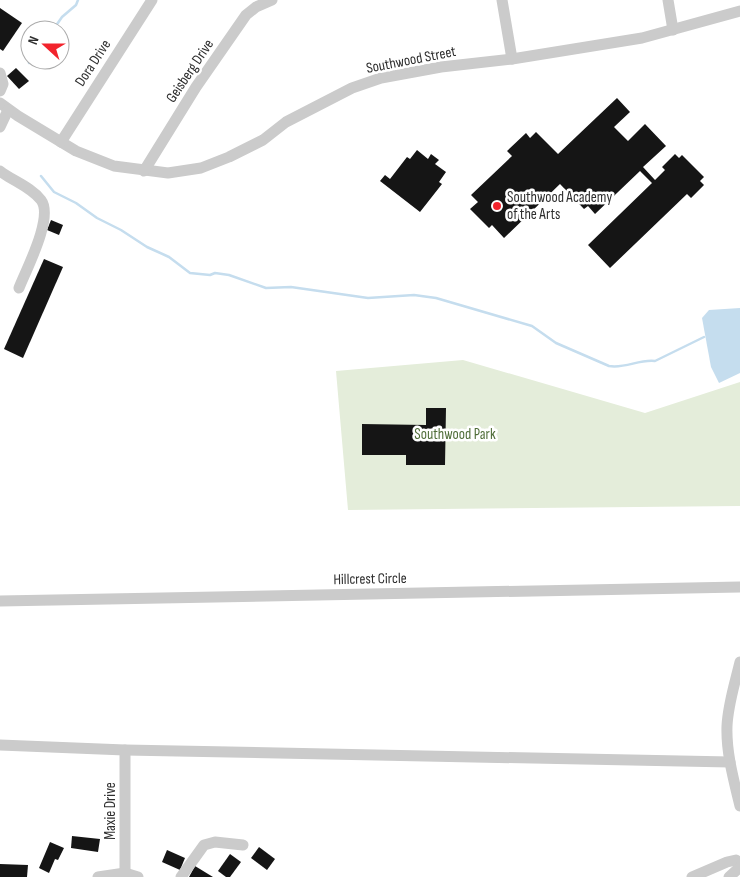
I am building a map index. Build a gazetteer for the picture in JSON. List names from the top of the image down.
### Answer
{
  "streets": {
    "street": [
      "Southwood Street",
      "Dora Drive",
      "Geisberg Drive",
      "Hillcrest Circle",
      "Maxie Drive"
    ]
  },
  "crossings": [
    ["Southwood Street", "Dora Drive"],
    ["Southwood Street", "Geisberg Drive"]
  ],
  "parks": ["Southwood Park"],
  "places": ["Southwood Academy of the Arts"],
  "north": "left"
}
